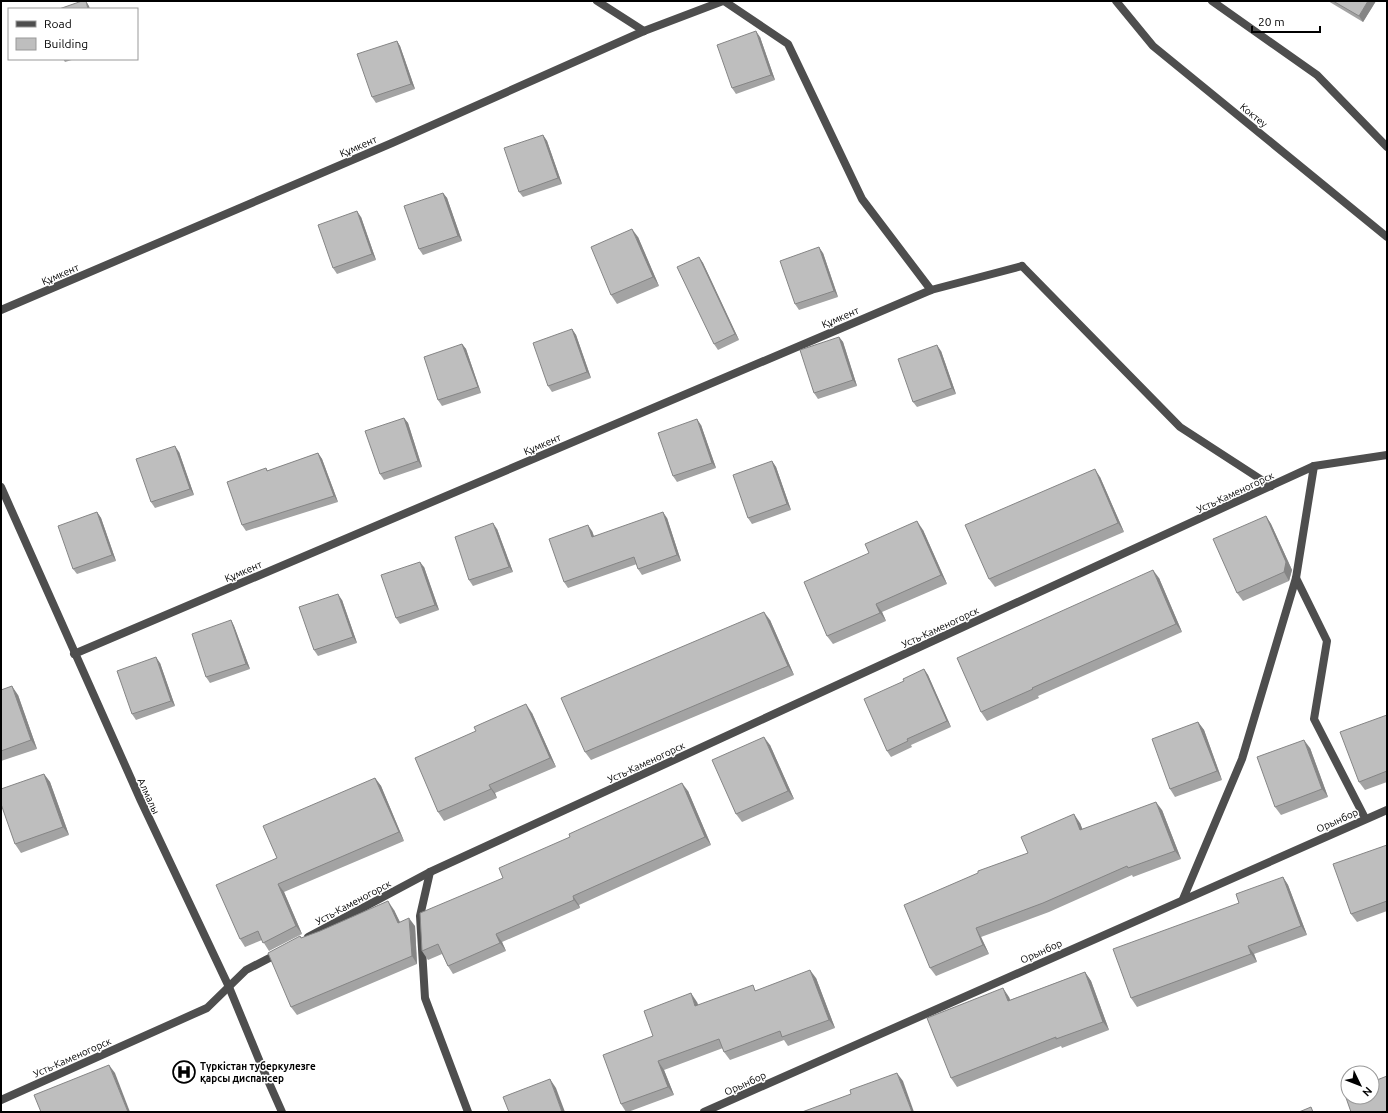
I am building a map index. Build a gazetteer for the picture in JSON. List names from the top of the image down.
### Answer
{
  "streets": {
    "street": [
      "Коктеу",
      "Құмкент",
      "Усть-Каменогорск",
      "Алмалы",
      "Орынбор"
    ]
  },
  "crossings": [
    ["Құмкент", "Усть-Каменогорск"],
    ["Құмкент", "Алмалы"],
    ["Усть-Каменогорск", "Алмалы"]
  ],
  "places": {
    "hospital": ["Түркістан туберкулезге қарсы диспансер"]
  },
  "legend": ["Road", "Building"],
  "scale_bar": "20 m",
  "north": "bottom right"
}
